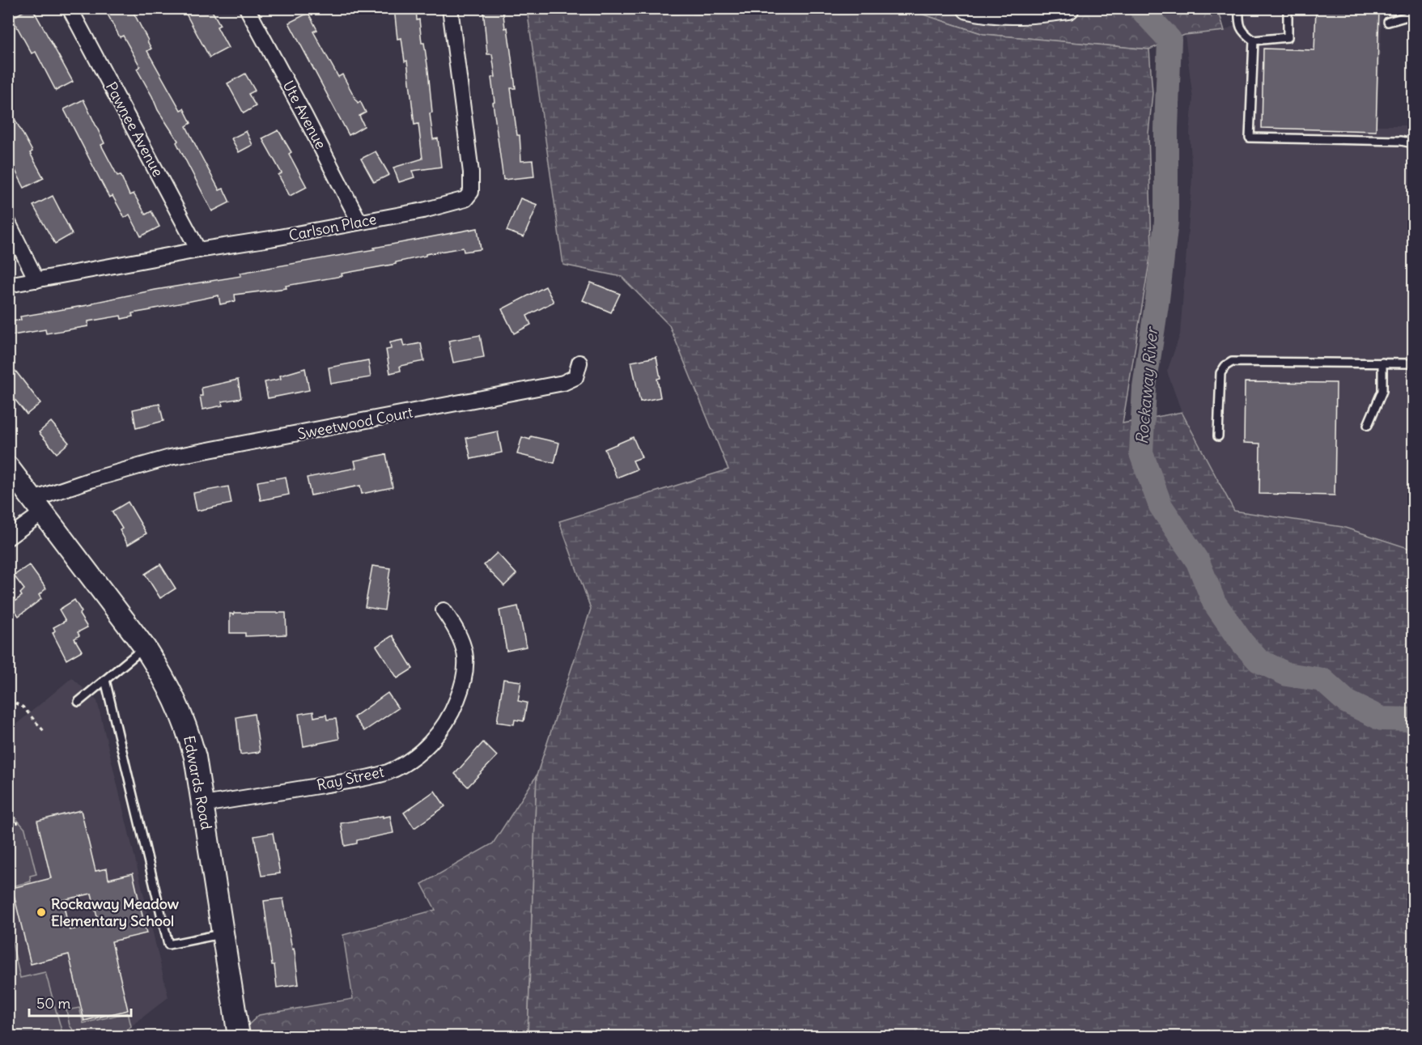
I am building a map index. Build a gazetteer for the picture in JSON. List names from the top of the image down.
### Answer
{
  "streets": {
    "street": [
      "Ute Avenue",
      "Pawnee Avenue",
      "Carlson Place",
      "Sweetwood Court",
      "Ray Street",
      "Edwards Road"
    ]
  },
  "crossings": [
    ["Ute Avenue", "Carlson Place"],
    ["Pawnee Avenue", "Carlson Place"],
    ["Sweetwood Court", "Edwards Road"],
    ["Ray Street", "Edwards Road"]
  ],
  "water": ["Rockaway River"],
  "places": ["Rockaway Meadow Elementary School"],
  "scale_bar": "50 m"
}
